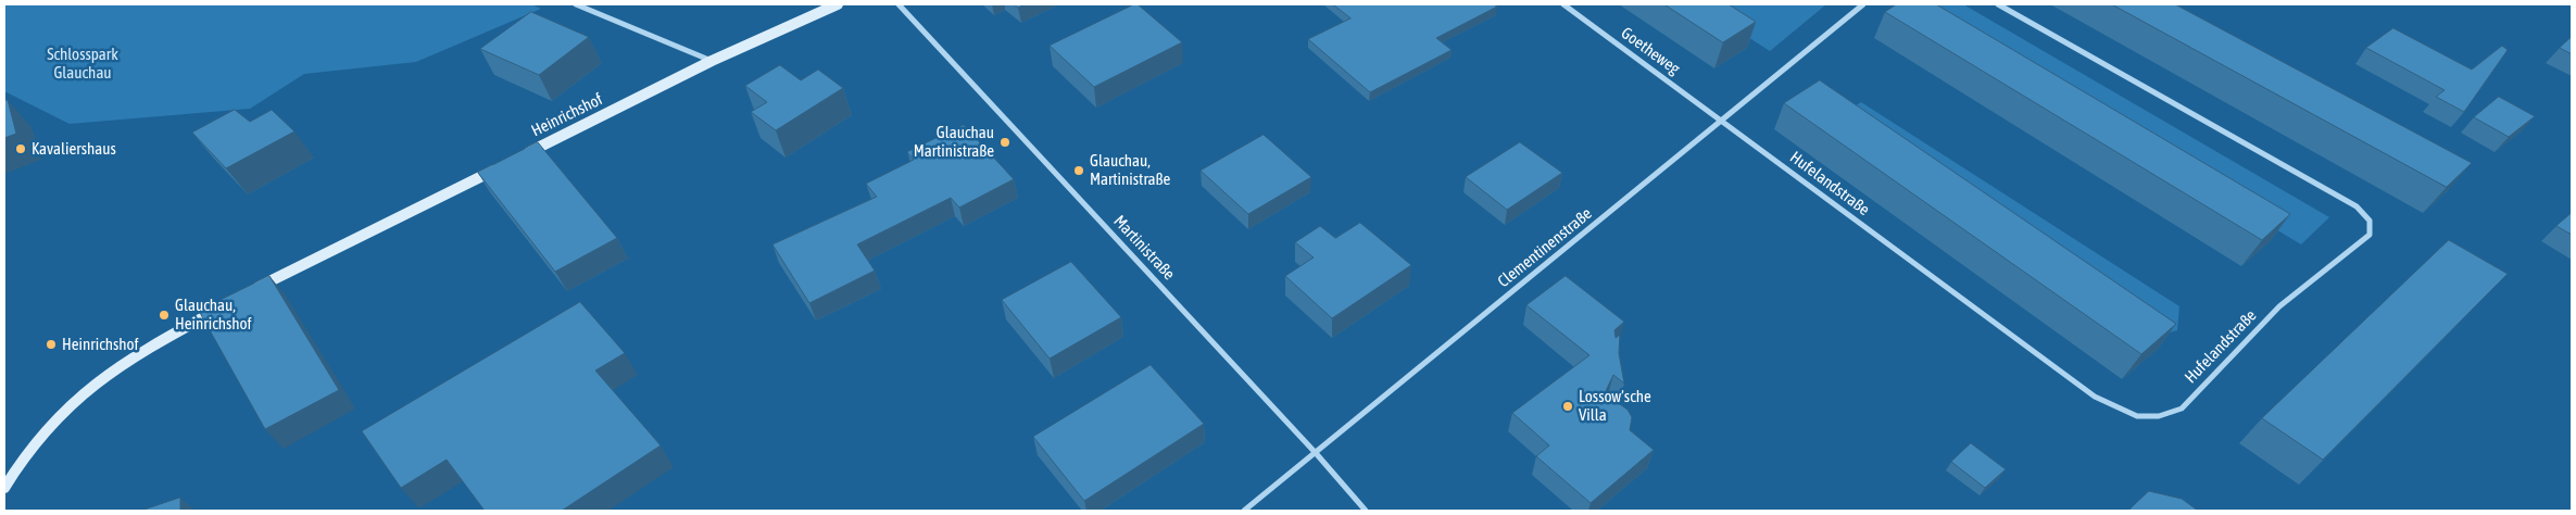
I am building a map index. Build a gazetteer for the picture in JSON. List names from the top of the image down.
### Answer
{
  "streets": {
    "street": [
      "Goetheweg",
      "Heinrichshof",
      "Hufelandstraße",
      "Martinistraße",
      "Clementinenstraße"
    ]
  },
  "crossings": [
    ["Goetheweg", "Hufelandstraße"],
    ["Goetheweg", "Clementinenstraße"],
    ["Hufelandstraße", "Clementinenstraße"],
    ["Martinistraße", "Clementinenstraße"]
  ],
  "parks": ["Schlosspark Glauchau"],
  "places": [
    "Glauchau Martinistraße",
    "Kavaliershaus",
    "Glauchau, Martinistraße",
    "Glauchau, Heinrichshof",
    "Heinrichshof",
    "Lossow’sche Villa"
  ]
}
